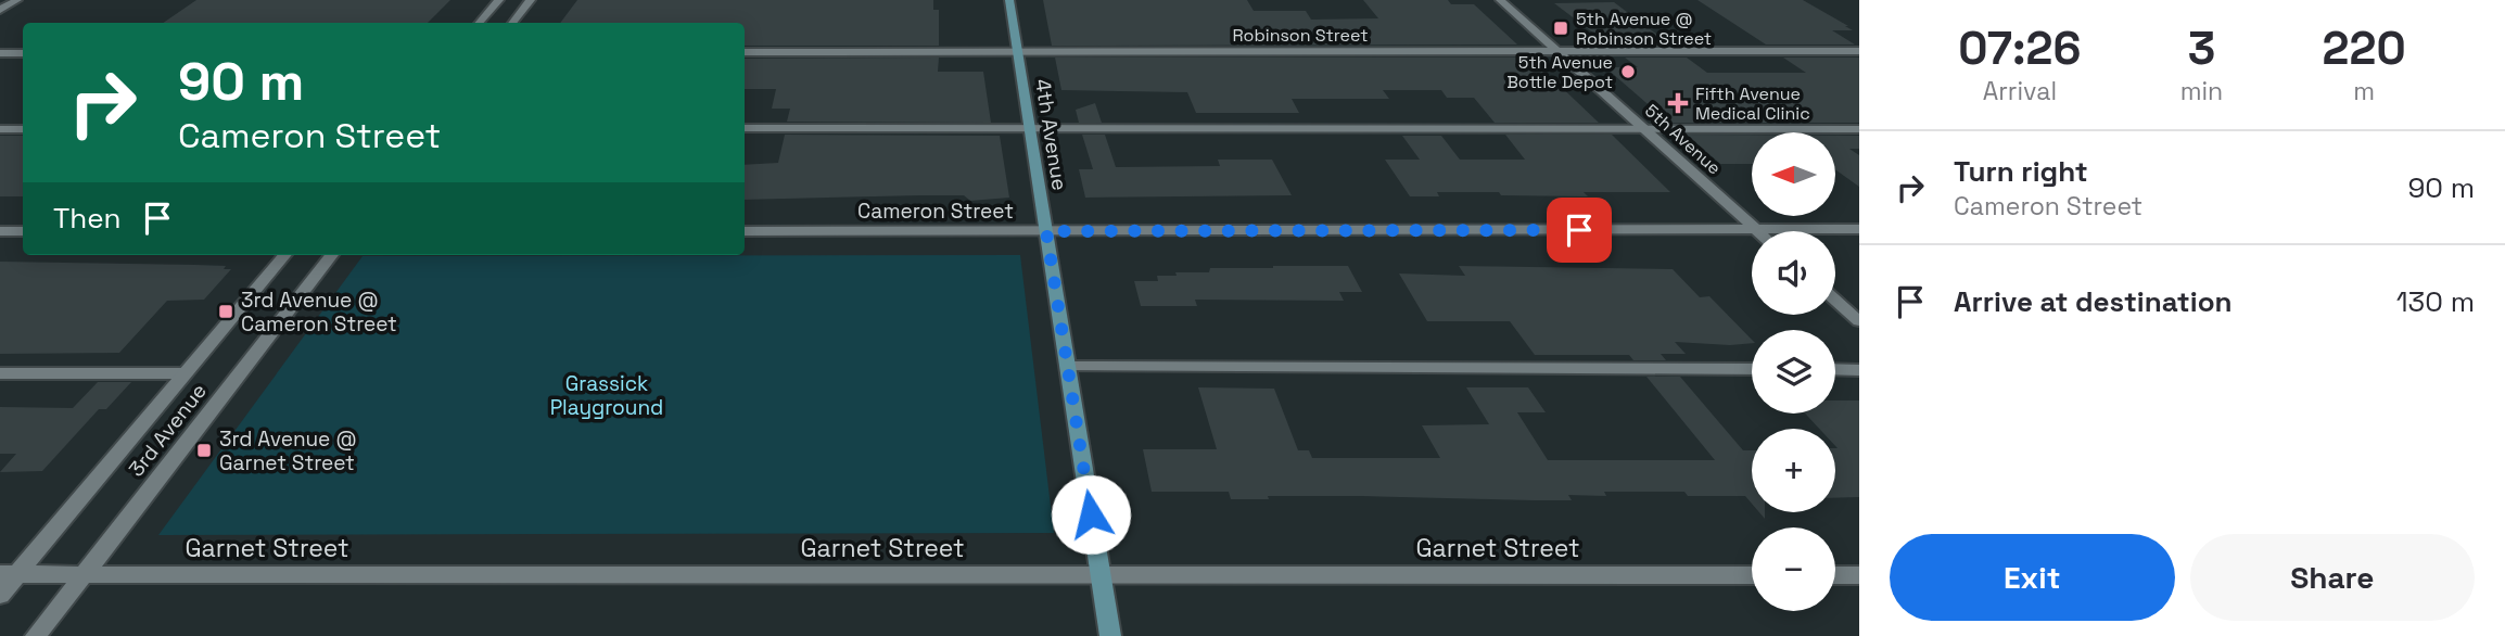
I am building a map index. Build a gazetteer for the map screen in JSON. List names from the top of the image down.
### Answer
{
  "streets": {
    "street": [
      "Robinson Street",
      "4th Avenue",
      "5th Avenue",
      "Cameron Street",
      "3rd Avenue",
      "Garnet Street"
    ]
  },
  "crossings": [
    ["Robinson Street", "4th Avenue"],
    ["Robinson Street", "5th Avenue"],
    ["4th Avenue", "Cameron Street"],
    ["4th Avenue", "Garnet Street"],
    ["5th Avenue", "Cameron Street"],
    ["3rd Avenue", "Garnet Street"]
  ],
  "parks": ["Grassick Playground"],
  "places": {
    "transit": ["5th Avenue @ Robinson Street", "3rd Avenue @ Cameron Street", "3rd Avenue @ Garnet Street"],
    "other": ["5th Avenue Bottle Depot"],
    "health": ["Fifth Avenue Medical Clinic"]
  },
  "north": "left",
  "page": {
    "eta": [
      "07:26",
      "Arrival",
      "3",
      "min",
      "220",
      "m"
    ],
    "turn": ["90 m", "Cameron Street"],
    "list": [
      {
        "name": "Turn right",
        "note": "Cameron Street",
        "value": "90 m"
      },
      {
        "name": "Arrive at destination",
        "value": "130 m"
      }
    ],
    "map_buttons": ["+", "−"],
    "then": "Then",
    "buttons": ["Exit", "Share"]
  }
}
